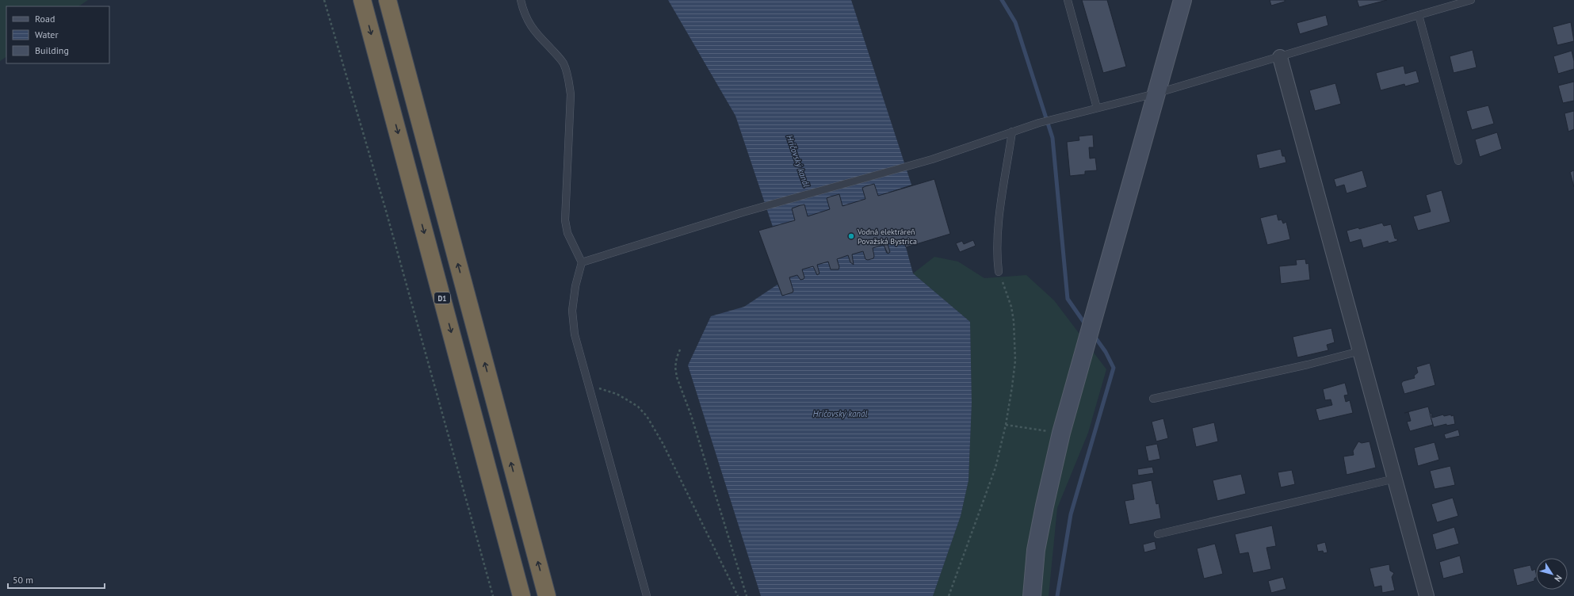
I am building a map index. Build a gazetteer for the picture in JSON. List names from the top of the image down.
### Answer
{
  "streets": {
    "highway": ["D1"]
  },
  "water": ["Hričovský kanál"],
  "places": ["Vodná elektráreň Považská Bystrica"],
  "legend": ["Road", "Water", "Building"],
  "scale_bar": "50 m",
  "north": "bottom right"
}
